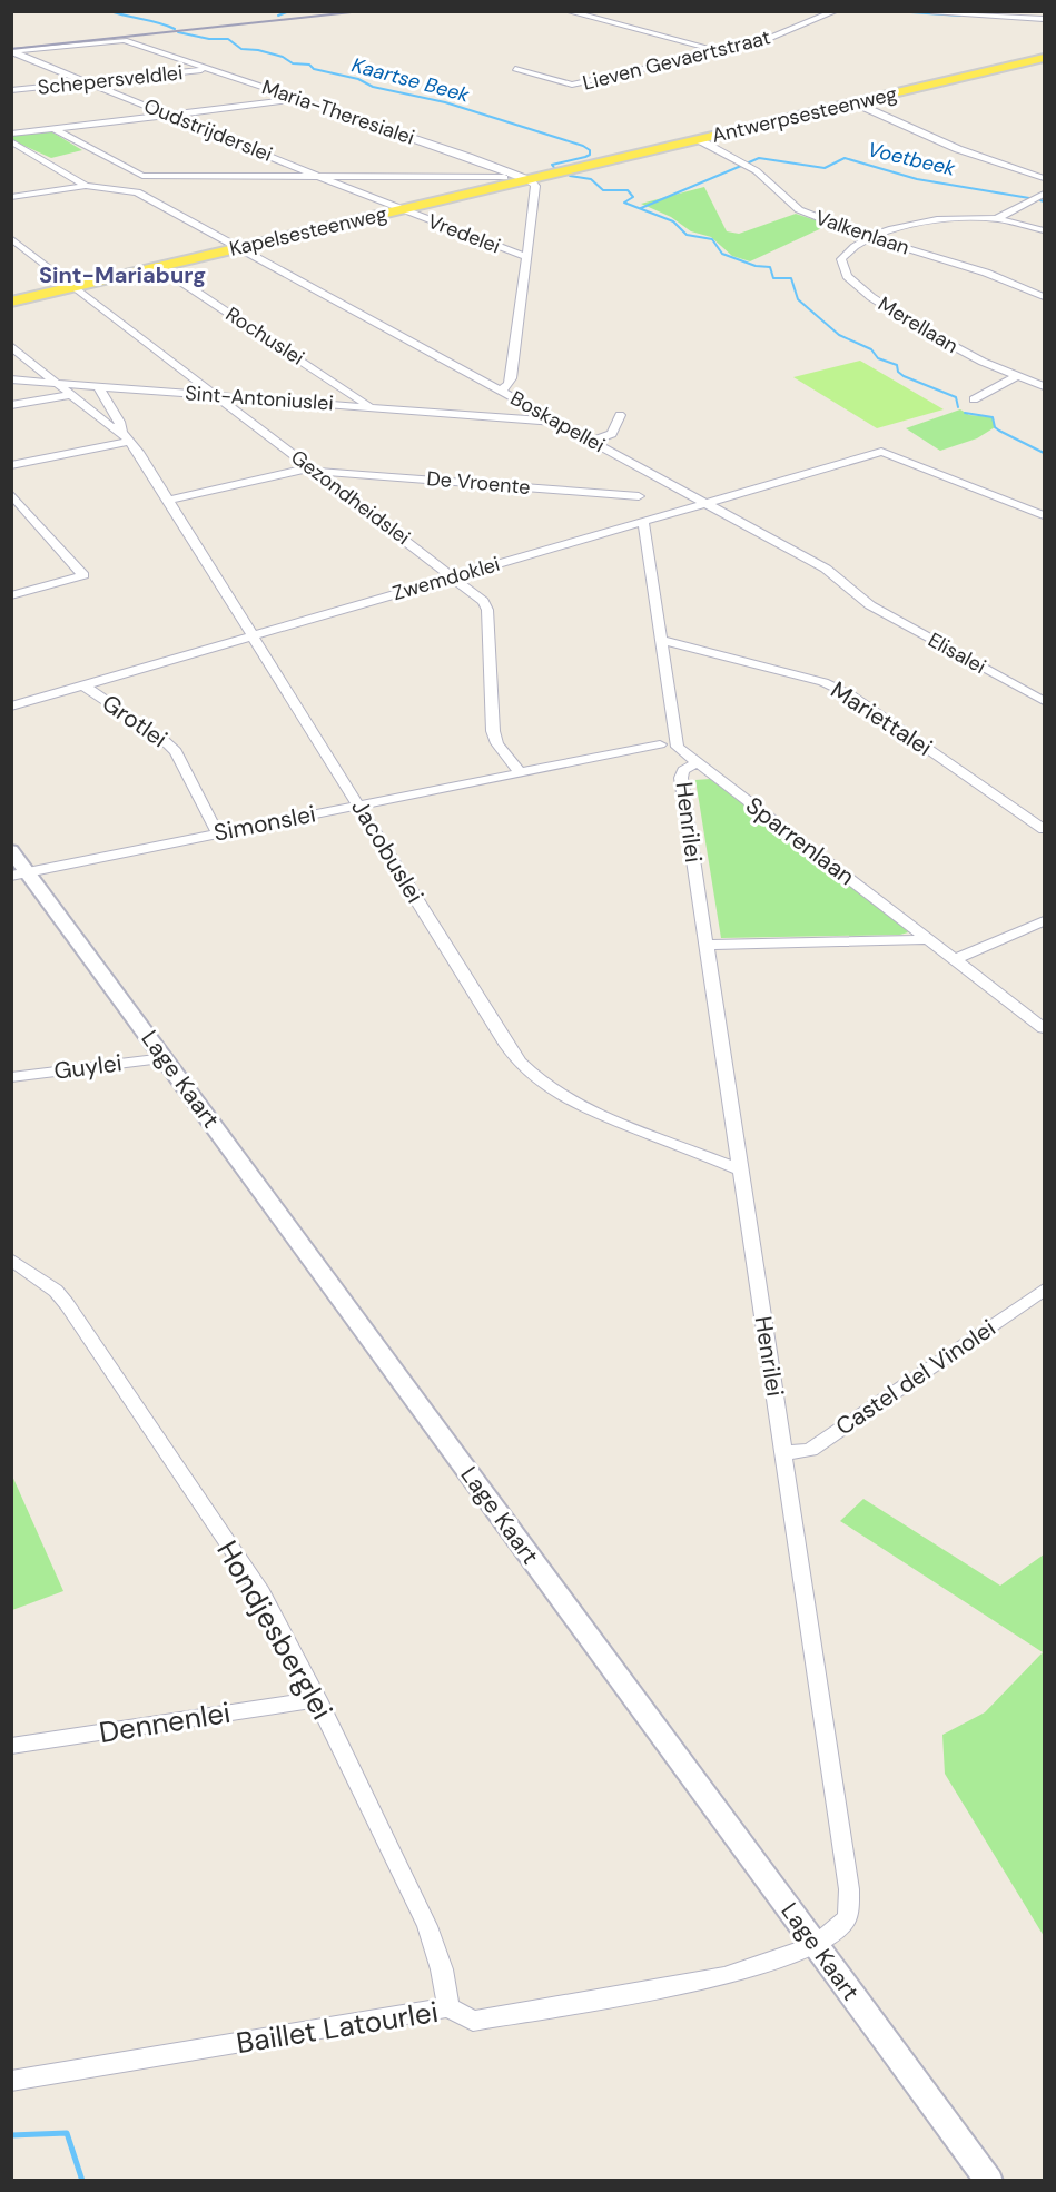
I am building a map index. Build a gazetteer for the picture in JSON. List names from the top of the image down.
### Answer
{
  "streets": {
    "main road": ["Antwerpsesteenweg", "Kapelsesteenweg"],
    "street": [
      "Lieven Gevaertstraat",
      "Schepersveldlei",
      "Maria-Theresialei",
      "Oudstrijderslei",
      "Valkenlaan",
      "Vredelei",
      "Merellaan",
      "Rochuslei",
      "Sint-Antoniuslei",
      "Boskapellei",
      "De Vroente",
      "Gezondheidslei",
      "Zwemdoklei",
      "Elisalei",
      "Mariettalei",
      "Grotlei",
      "Henrilei",
      "Simonslei",
      "Sparrenlaan",
      "Jacobuslei",
      "Guylei",
      "Lage Kaart",
      "Castel del Vinolei",
      "Hondjesberglei",
      "Dennenlei",
      "Baillet Latourlei"
    ]
  },
  "crossings": [
    ["Schepersveldlei", "Maria-Theresialei"],
    ["Schepersveldlei", "Oudstrijderslei"],
    ["Maria-Theresialei", "Oudstrijderslei"],
    ["Maria-Theresialei", "Kapelsesteenweg"],
    ["Antwerpsesteenweg", "Kapelsesteenweg"],
    ["Antwerpsesteenweg", "Valkenlaan"],
    ["Oudstrijderslei", "Kapelsesteenweg"],
    ["Oudstrijderslei", "Vredelei"],
    ["Kapelsesteenweg", "Vredelei"],
    ["Kapelsesteenweg", "Rochuslei"],
    ["Kapelsesteenweg", "Boskapellei"],
    ["Kapelsesteenweg", "Gezondheidslei"],
    ["Valkenlaan", "Merellaan"],
    ["Rochuslei", "Sint-Antoniuslei"],
    ["Sint-Antoniuslei", "Boskapellei"],
    ["Sint-Antoniuslei", "Gezondheidslei"],
    ["Sint-Antoniuslei", "Jacobuslei"],
    ["Boskapellei", "Zwemdoklei"],
    ["Boskapellei", "Elisalei"],
    ["De Vroente", "Gezondheidslei"],
    ["De Vroente", "Jacobuslei"],
    ["Gezondheidslei", "Zwemdoklei"],
    ["Gezondheidslei", "Simonslei"],
    ["Zwemdoklei", "Grotlei"],
    ["Zwemdoklei", "Jacobuslei"],
    ["Mariettalei", "Sparrenlaan"],
    ["Grotlei", "Simonslei"],
    ["Henrilei", "Sparrenlaan"],
    ["Henrilei", "Jacobuslei"],
    ["Henrilei", "Lage Kaart"],
    ["Henrilei", "Castel del Vinolei"],
    ["Henrilei", "Baillet Latourlei"],
    ["Simonslei", "Jacobuslei"],
    ["Simonslei", "Lage Kaart"],
    ["Guylei", "Lage Kaart"],
    ["Lage Kaart", "Baillet Latourlei"],
    ["Hondjesberglei", "Dennenlei"],
    ["Hondjesberglei", "Baillet Latourlei"]
  ],
  "districts": ["Sint-Mariaburg"],
  "water": ["Kaartse Beek", "Voetbeek"]
}
